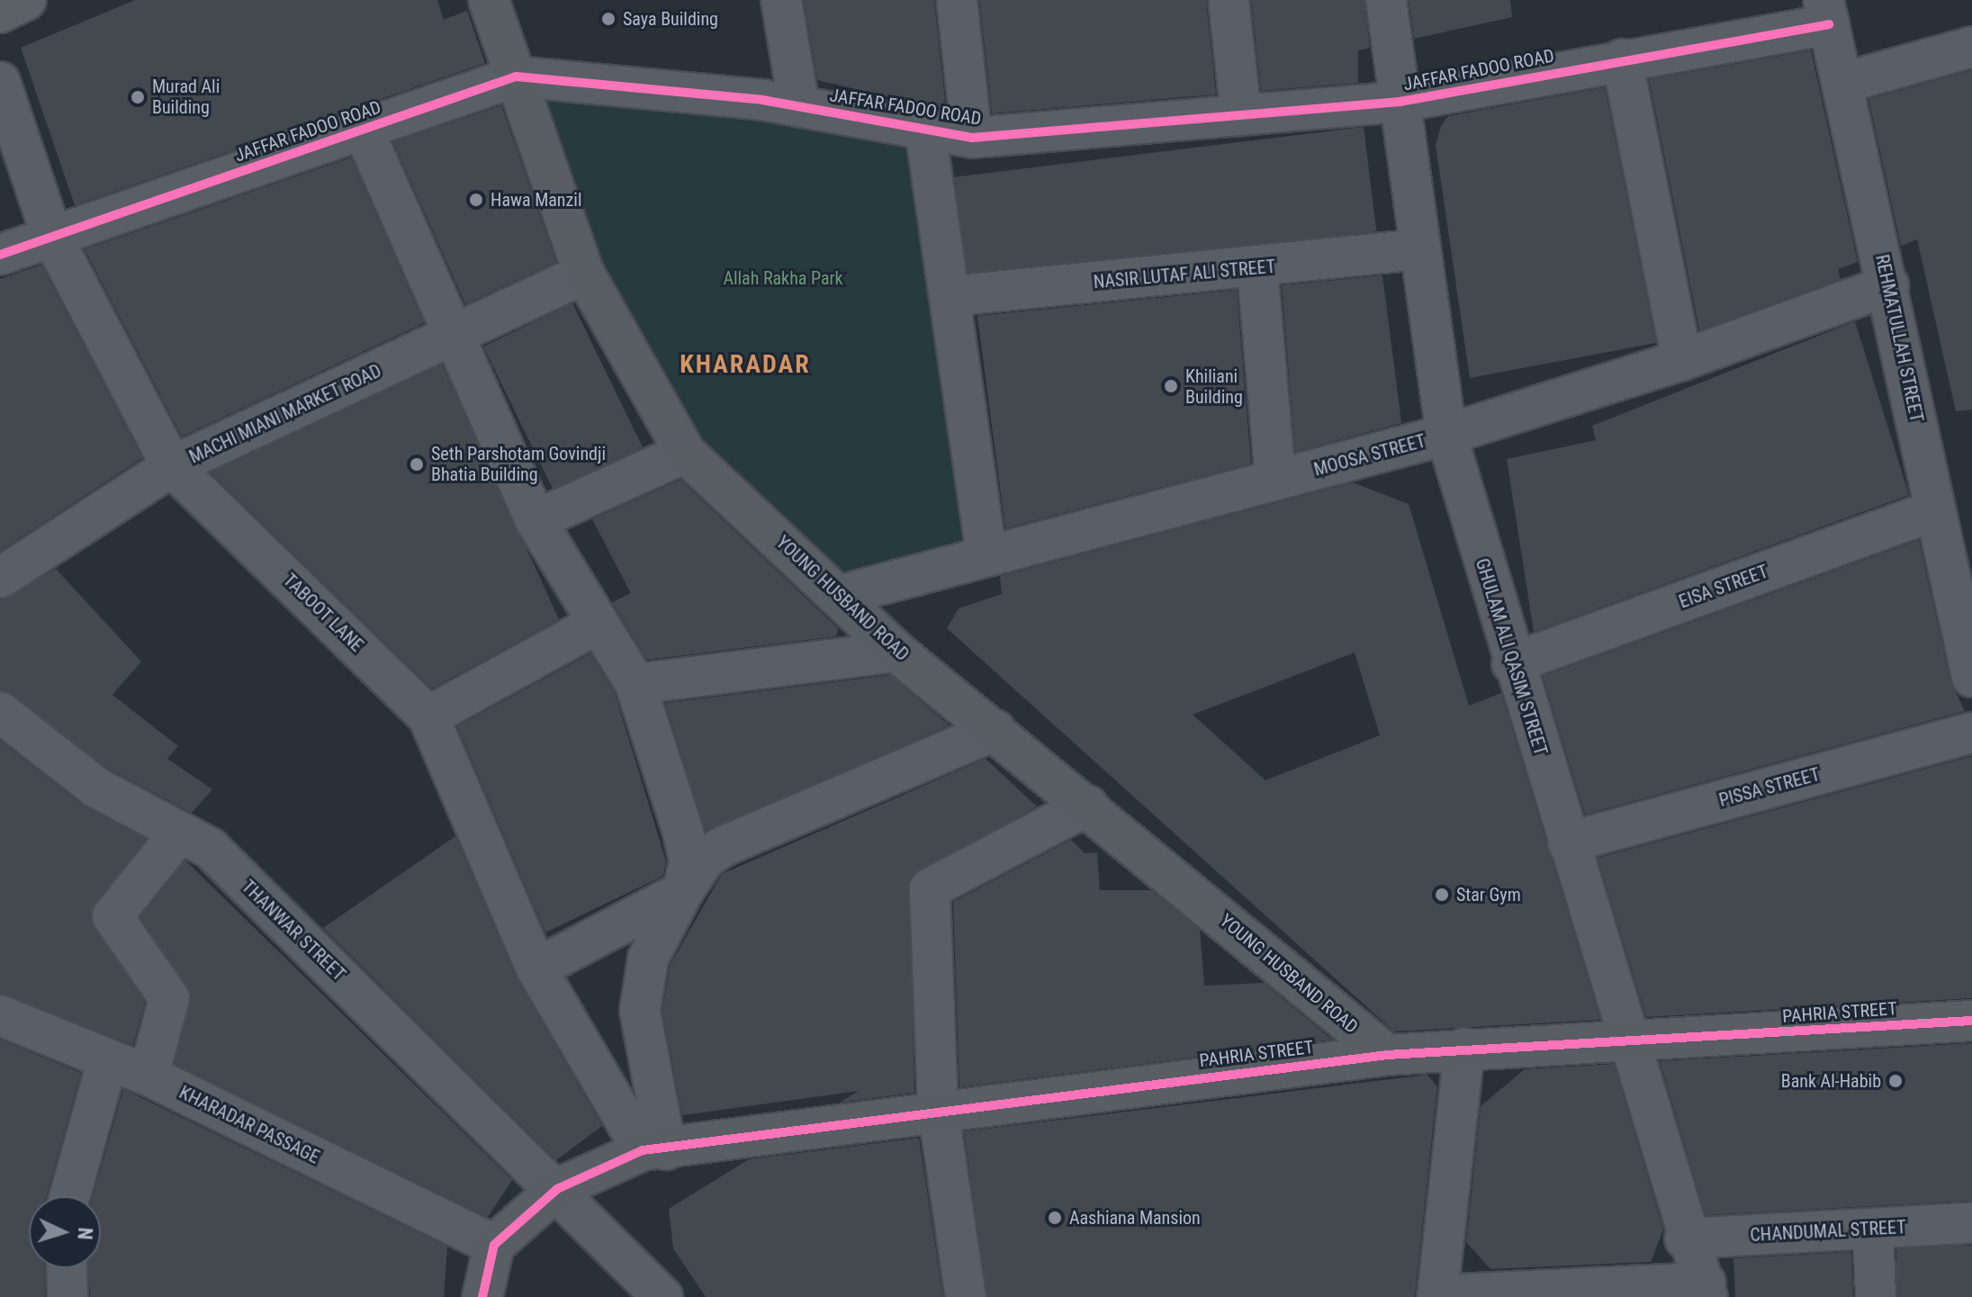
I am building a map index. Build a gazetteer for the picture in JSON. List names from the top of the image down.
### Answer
{
  "streets": {
    "street": [
      "JAFFAR FADOO ROAD",
      "NASIR LUTAF ALI STREET",
      "REHMATULLAH STREET",
      "MACHI MIANI MARKET ROAD",
      "MOOSA STREET",
      "EISA STREET",
      "YOUNG HUSBAND ROAD",
      "TABOOT LANE",
      "GHULAM ALI QASIM STREET",
      "PISSA STREET",
      "THANWAR STREET",
      "PAHRIA STREET",
      "KHARADAR PASSAGE",
      "CHANDUMAL STREET"
    ]
  },
  "crossings": [
    ["JAFFAR FADOO ROAD", "REHMATULLAH STREET"],
    ["JAFFAR FADOO ROAD", "YOUNG HUSBAND ROAD"],
    ["JAFFAR FADOO ROAD", "TABOOT LANE"],
    ["JAFFAR FADOO ROAD", "GHULAM ALI QASIM STREET"],
    ["NASIR LUTAF ALI STREET", "GHULAM ALI QASIM STREET"],
    ["REHMATULLAH STREET", "MOOSA STREET"],
    ["REHMATULLAH STREET", "EISA STREET"],
    ["MACHI MIANI MARKET ROAD", "YOUNG HUSBAND ROAD"],
    ["MACHI MIANI MARKET ROAD", "TABOOT LANE"],
    ["MOOSA STREET", "YOUNG HUSBAND ROAD"],
    ["MOOSA STREET", "GHULAM ALI QASIM STREET"],
    ["EISA STREET", "GHULAM ALI QASIM STREET"],
    ["YOUNG HUSBAND ROAD", "PAHRIA STREET"],
    ["TABOOT LANE", "PAHRIA STREET"],
    ["GHULAM ALI QASIM STREET", "PISSA STREET"],
    ["GHULAM ALI QASIM STREET", "PAHRIA STREET"],
    ["GHULAM ALI QASIM STREET", "CHANDUMAL STREET"],
    ["THANWAR STREET", "PAHRIA STREET"],
    ["PAHRIA STREET", "KHARADAR PASSAGE"]
  ],
  "districts": ["KHARADAR"],
  "parks": ["Allah Rakha Park"],
  "places": [
    "Saya Building",
    "Murad Ali Building",
    "Hawa Manzil",
    "Khiliani Building",
    "Seth Parshotam Govindji Bhatia Building",
    "Star Gym",
    "Bank Al-Habib",
    "Aashiana Mansion"
  ],
  "north": "right"
}
